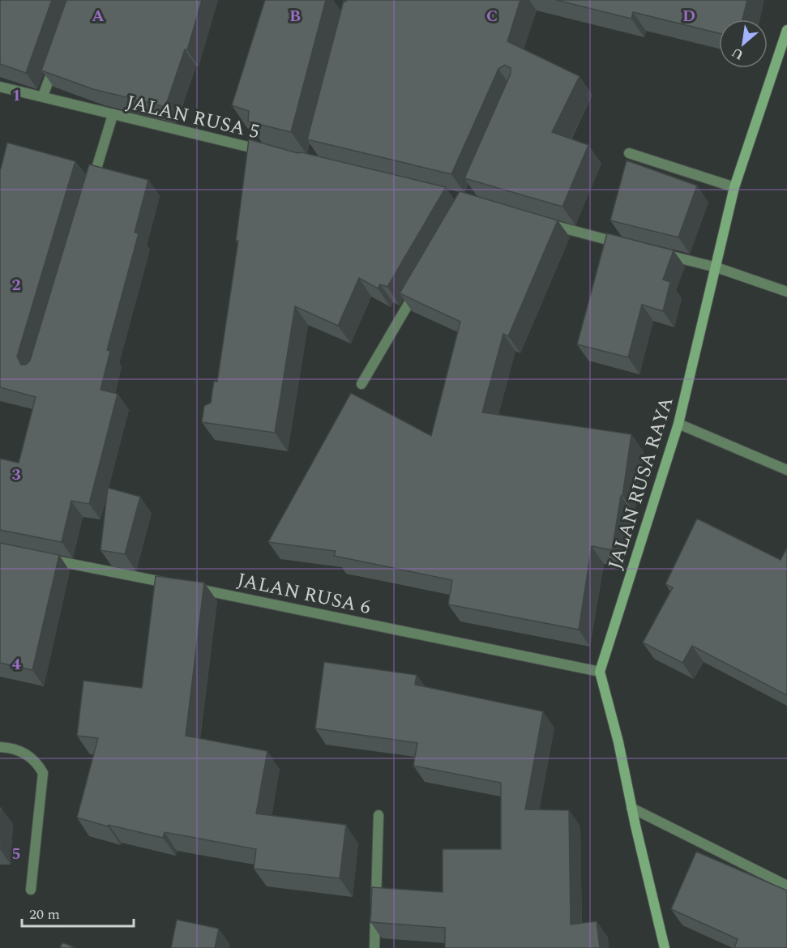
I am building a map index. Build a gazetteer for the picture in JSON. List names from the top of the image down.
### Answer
{
  "streets": {
    "street": ["JALAN RUSA 5", "JALAN RUSA RAYA", "JALAN RUSA 6"]
  },
  "crossings": [
    ["JALAN RUSA RAYA", "JALAN RUSA 6"]
  ],
  "scale_bar": "20 m",
  "north": "bottom left",
  "grid": {
    "columns": [
      "A",
      "B",
      "C",
      "D"
    ],
    "rows": [
      "1",
      "2",
      "3",
      "4",
      "5"
    ]
  }
}
